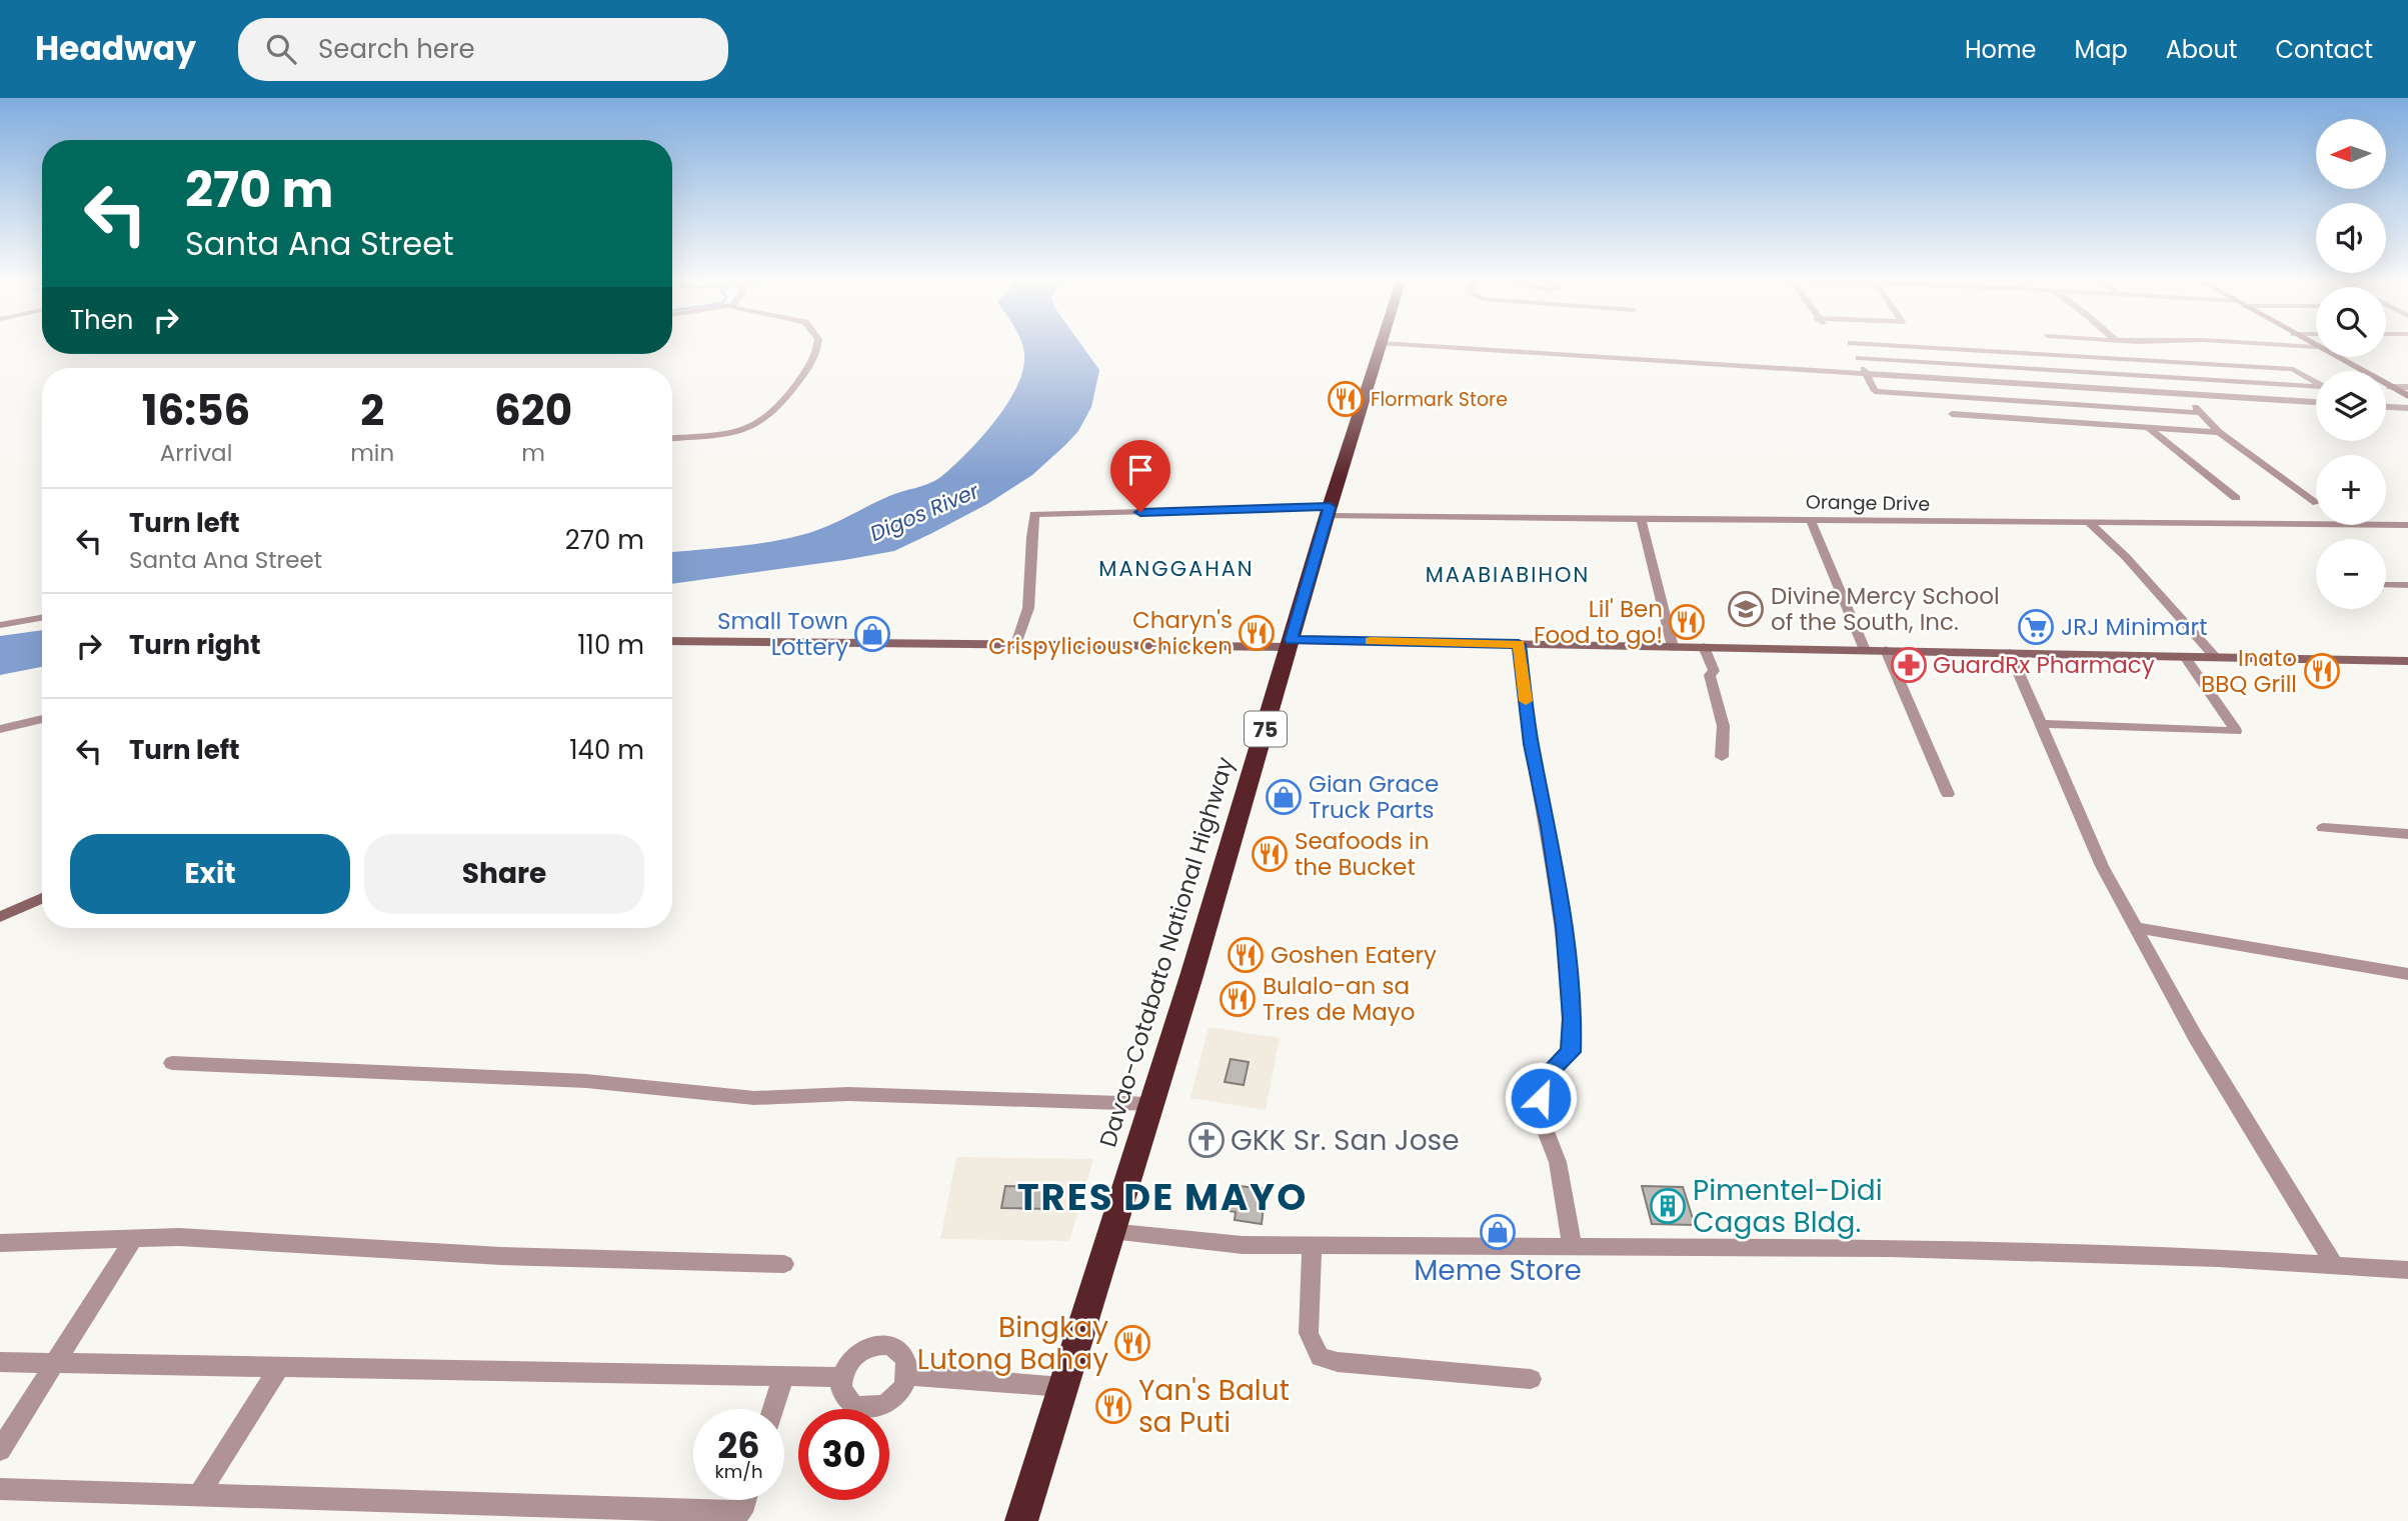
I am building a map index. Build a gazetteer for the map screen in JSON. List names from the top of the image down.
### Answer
{
  "streets": {
    "highway": ["75", "Davao-Cotabato National Highway"],
    "street": ["Orange Drive"]
  },
  "crossings": [
    ["Orange Drive", "Davao-Cotabato National Highway"]
  ],
  "districts": ["MANGGAHAN", "MAABIABIHON", "TRES DE MAYO"],
  "water": ["Digos River"],
  "places": {
    "restaurant": [
      "Flormark Store",
      "Lil' Ben Food to go!",
      "Charyn's Crispylicious Chicken",
      "Inato BBQ Grill",
      "Seafoods in the Bucket",
      "Goshen Eatery",
      "Bulalo-an sa Tres de Mayo",
      "Bingkay Lutong Bahay",
      "Yan's Balut sa Puti"
    ],
    "school or university": ["Divine Mercy School of the South, Inc."],
    "supermarket": ["JRJ Minimart"],
    "shop": ["Small Town Lottery", "Gian Grace Truck Parts", "Meme Store"],
    "pharmacy": ["GuardRx Pharmacy"],
    "church": ["GKK Sr. San Jose"],
    "building": ["Pimentel-Didi Cagas Bldg."]
  },
  "north": "left",
  "page": {
    "header": "Headway",
    "search": "Search here",
    "nav": [
      "Home",
      "Map",
      "About",
      "Contact"
    ],
    "map_buttons": ["+", "−"],
    "turn": ["270 m", "Santa Ana Street"],
    "then": "Then",
    "eta": [
      "16:56",
      "Arrival",
      "2",
      "min",
      "620",
      "m"
    ],
    "list": [
      {
        "name": "Turn left",
        "note": "Santa Ana Street",
        "value": "270 m"
      },
      {
        "name": "Turn right",
        "value": "110 m"
      },
      {
        "name": "Turn left",
        "value": "140 m"
      }
    ],
    "buttons": ["Exit", "Share"],
    "speed": "26 km/h",
    "limit": "30"
  }
}
